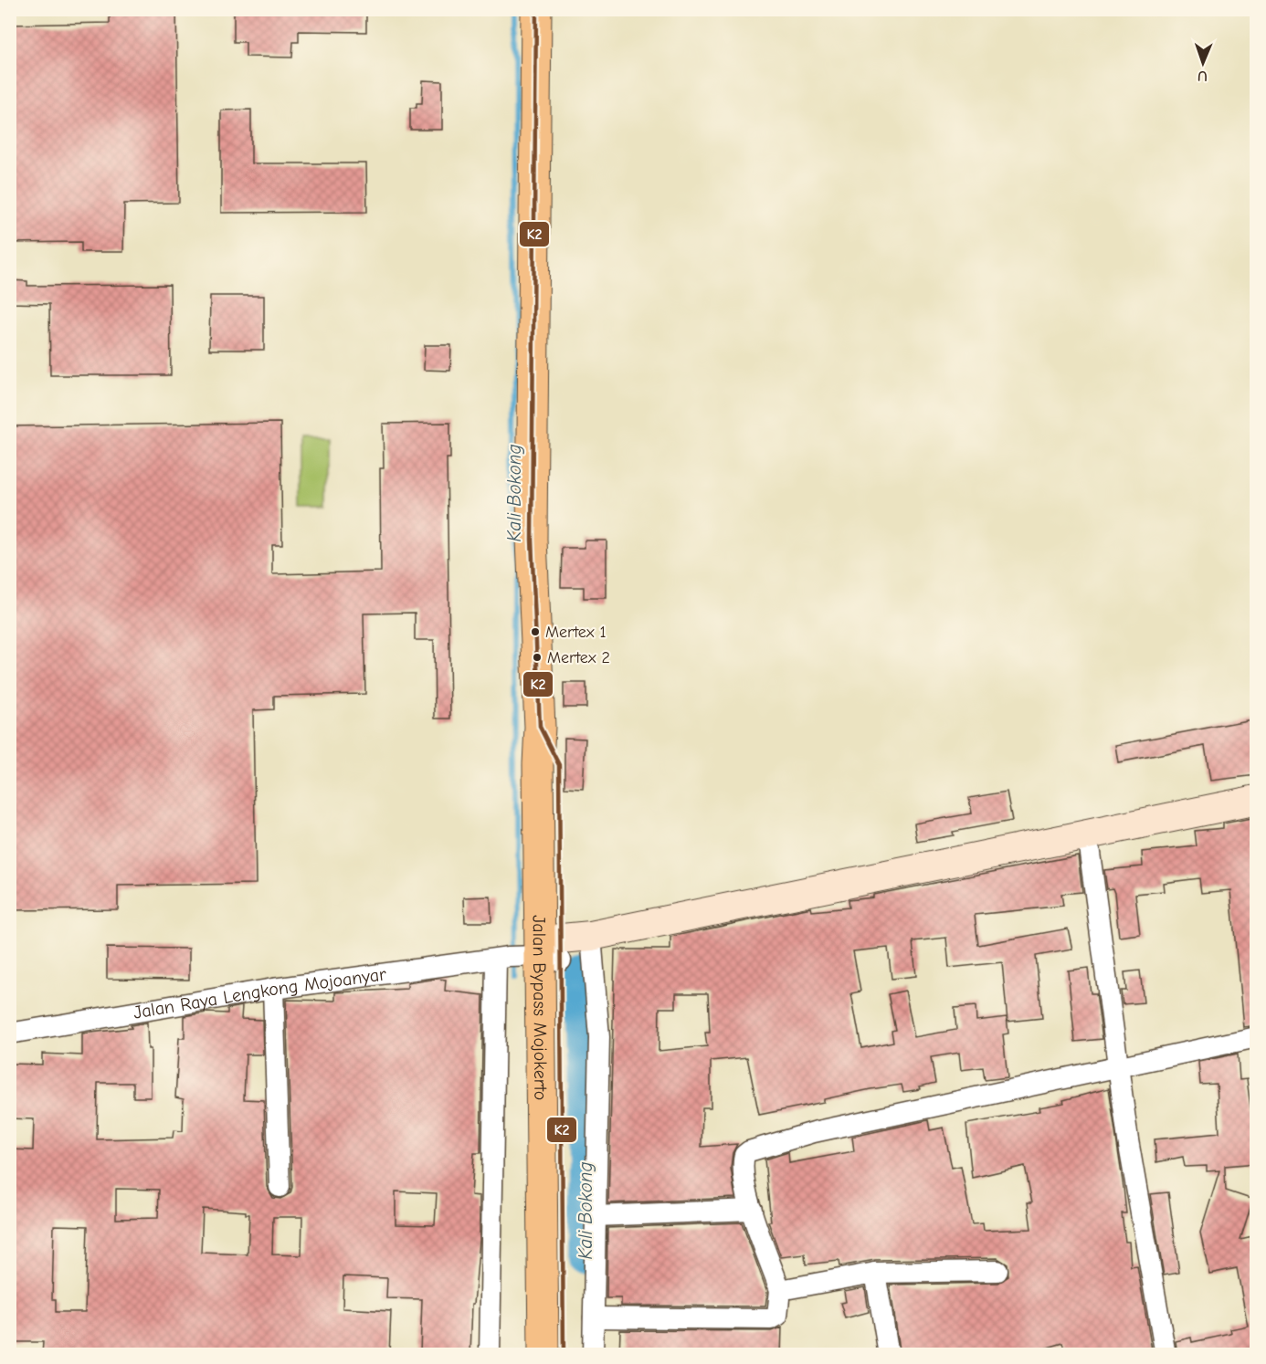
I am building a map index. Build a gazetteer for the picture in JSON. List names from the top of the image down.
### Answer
{
  "streets": {
    "highway": ["Jalan Bypass Mojokerto"],
    "street": ["Jalan Raya Lengkong Mojoanyar"]
  },
  "crossings": [
    ["Jalan Raya Lengkong Mojoanyar", "Jalan Bypass Mojokerto"]
  ],
  "water": ["Kali Bokong"],
  "places": ["Mertex 1", "Mertex 2"],
  "lines": ["transit line K2"],
  "north": "bottom"
}
